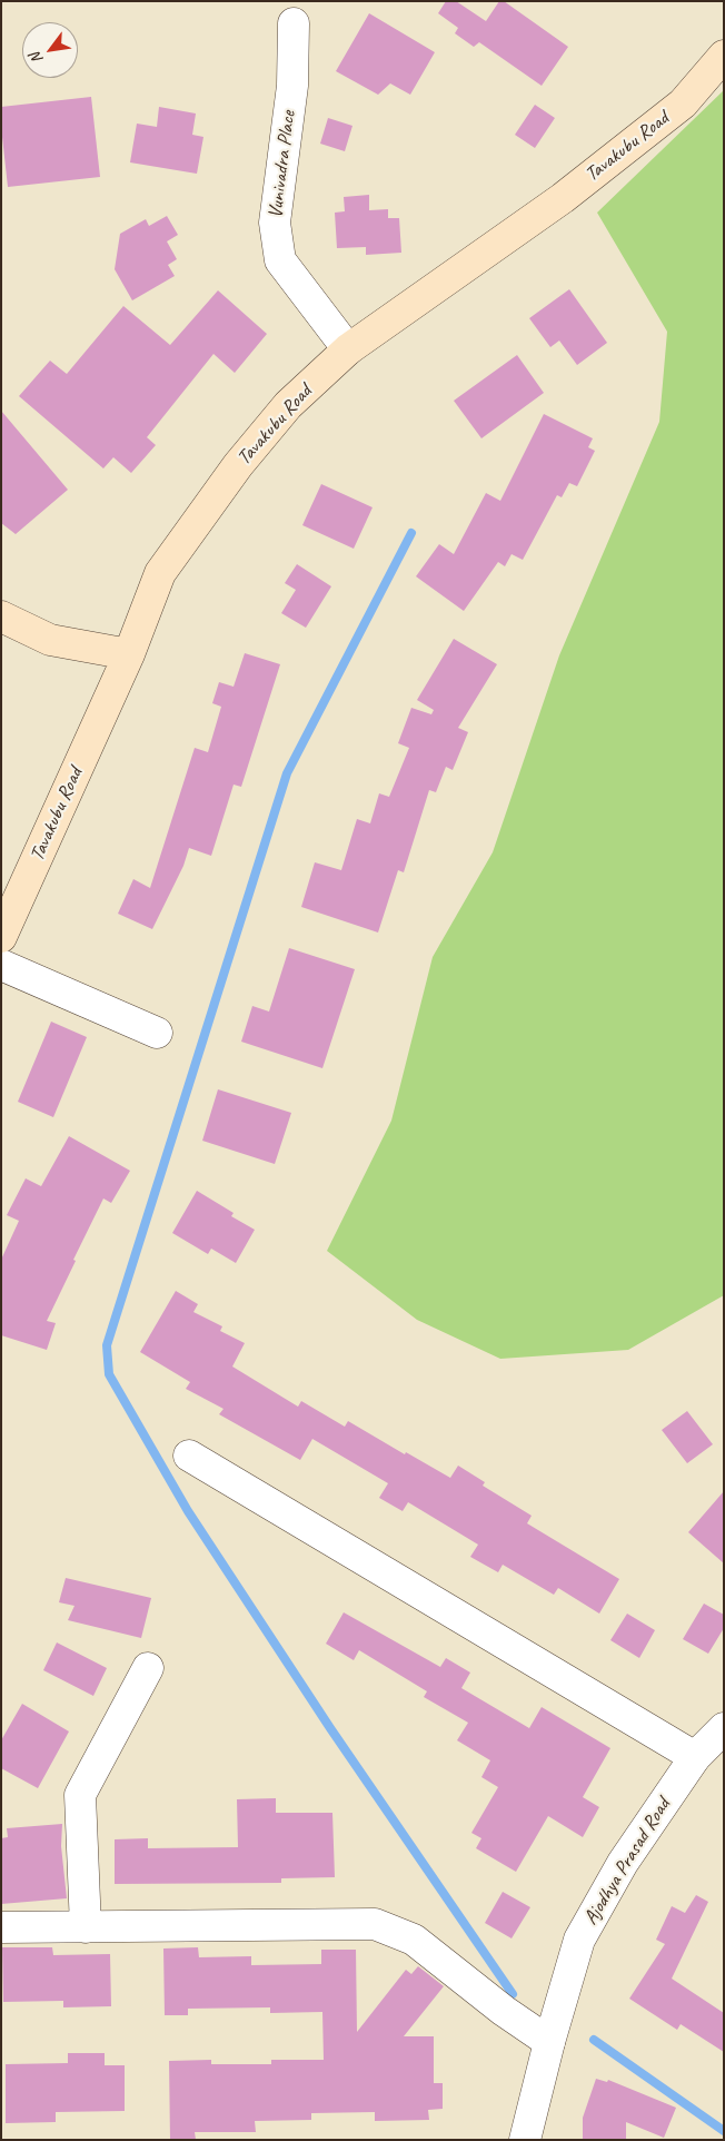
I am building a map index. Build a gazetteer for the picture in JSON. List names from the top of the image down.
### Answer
{
  "streets": {
    "main road": ["Tavakubu Road"],
    "street": ["Vunivadra Place", "Ajodhya Prasad Road"]
  },
  "crossings": [
    ["Tavakubu Road", "Vunivadra Place"]
  ],
  "north": "bottom left"
}
